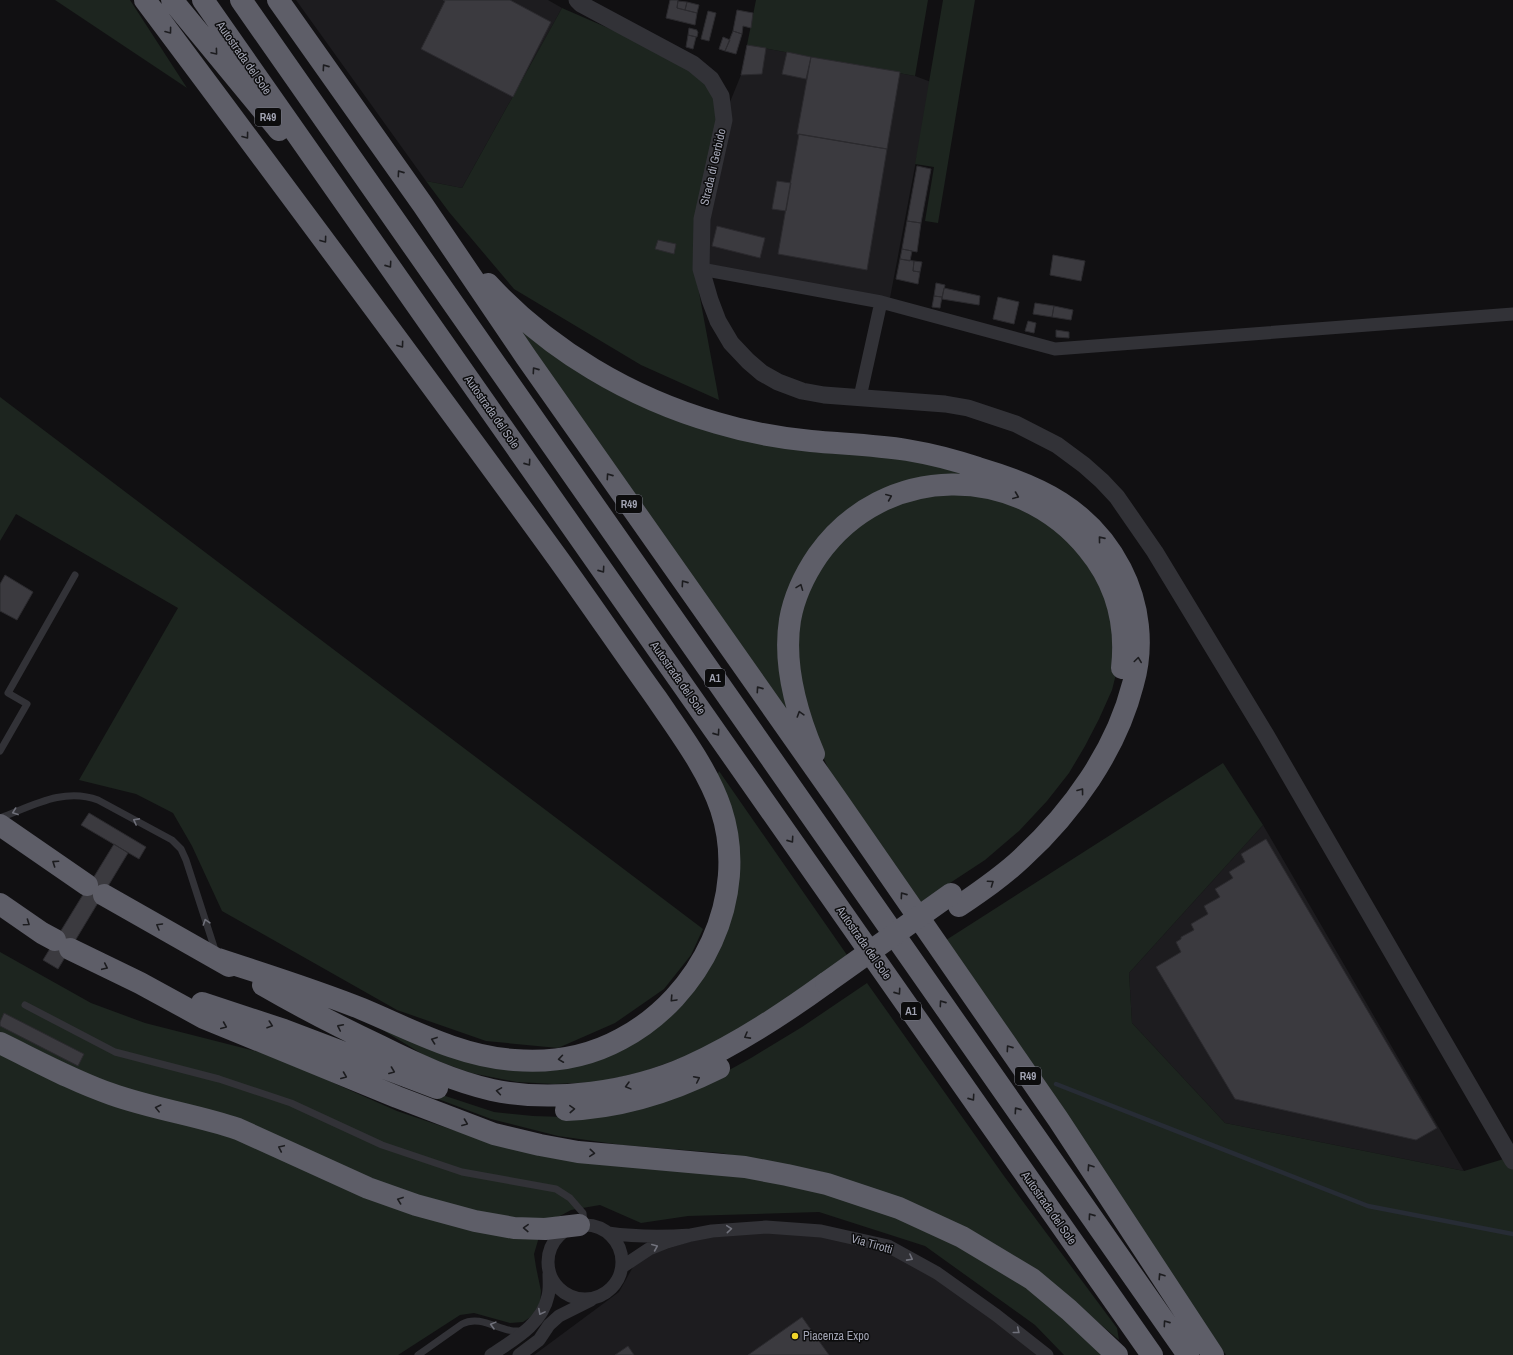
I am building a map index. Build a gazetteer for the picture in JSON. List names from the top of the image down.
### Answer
{
  "streets": {
    "highway": ["Autostrada del Sole", "R49", "A1"],
    "street": ["Strada di Gerbido", "Via Tirotti"]
  },
  "crossings": [
    ["Autostrada del Sole", "R49"]
  ],
  "one_way": ["Via Tirotti"],
  "places": ["Piacenza Expo"]
}
